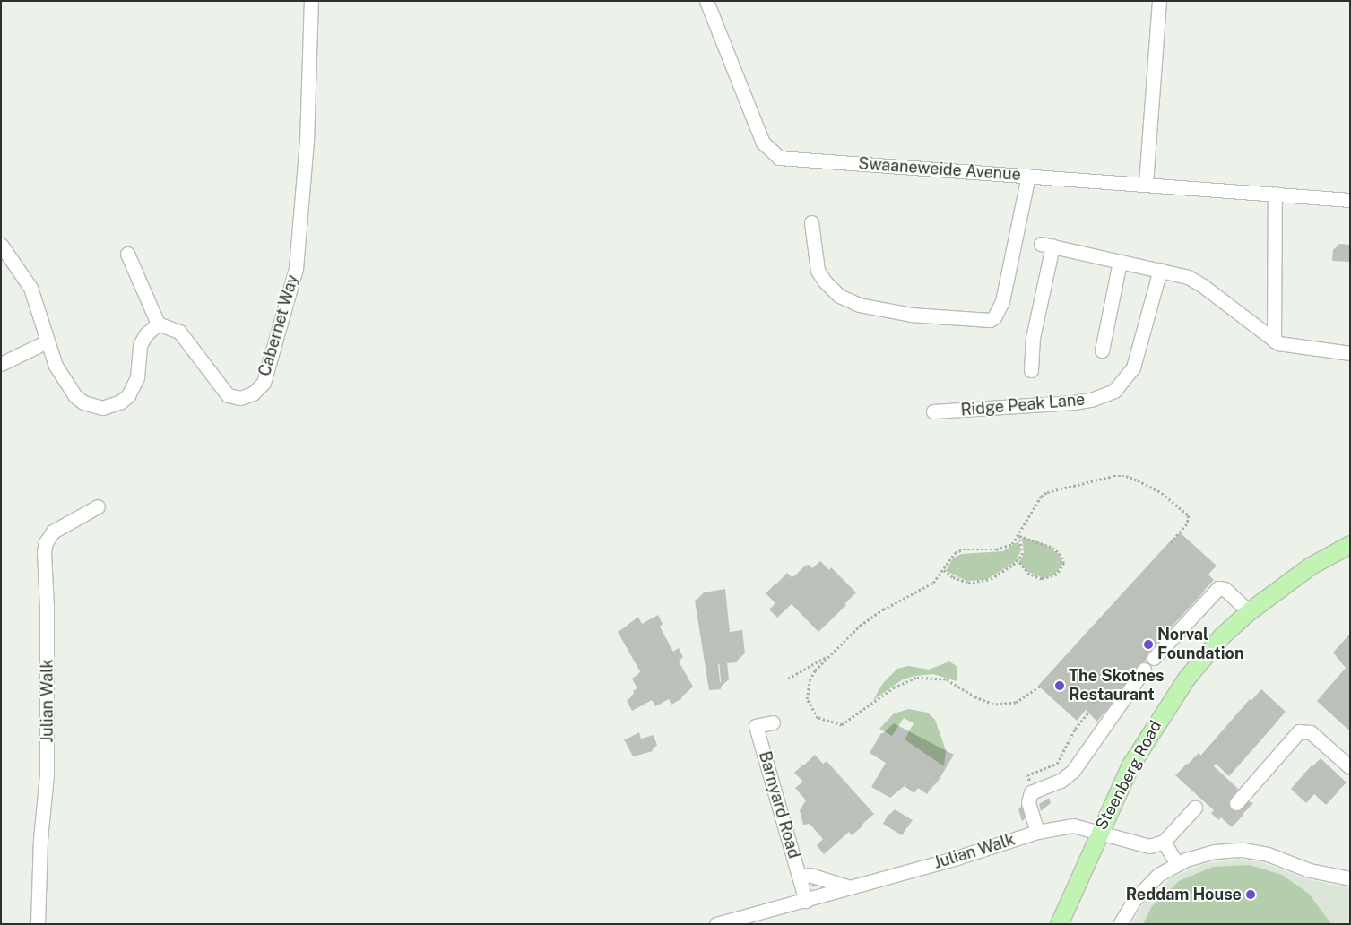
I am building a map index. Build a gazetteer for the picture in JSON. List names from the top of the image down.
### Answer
{
  "streets": {
    "main road": ["Steenberg Road"],
    "street": [
      "Swaaneweide Avenue",
      "Cabernet Way",
      "Ridge Peak Lane",
      "Julian Walk",
      "Barnyard Road"
    ]
  },
  "crossings": [
    ["Julian Walk", "Steenberg Road"],
    ["Julian Walk", "Barnyard Road"]
  ],
  "places": ["Norval Foundation", "The Skotnes Restaurant", "Reddam House"]
}
